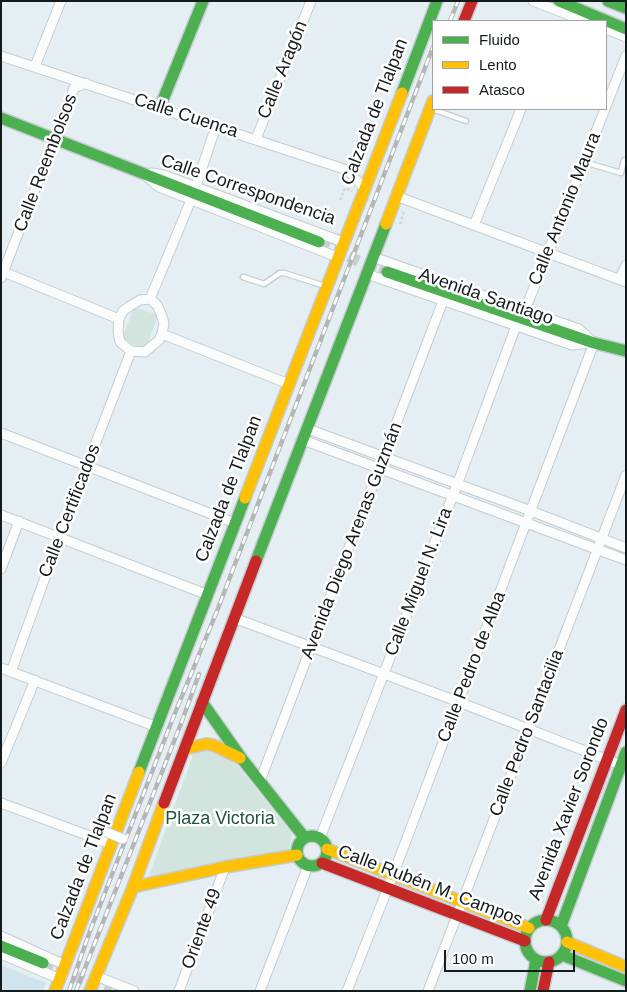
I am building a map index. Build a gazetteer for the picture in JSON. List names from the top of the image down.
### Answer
{
  "streets": {
    "main road": [
      "Calzada de Tlalpan",
      "Calle Correspondencia",
      "Avenida Santiago",
      "Avenida Xavier Sorondo",
      "Calle Rubén M. Campos"
    ],
    "street": [
      "Calle Aragón",
      "Calle Cuenca",
      "Calle Reembolsos",
      "Calle Antonio Maura",
      "Calle Certificados",
      "Avenida Diego Arenas Guzmán",
      "Calle Miguel N. Lira",
      "Calle Pedro de Alba",
      "Calle Pedro Santacilia",
      "Oriente 49"
    ]
  },
  "crossings": [
    ["Calle Aragón", "Calle Cuenca"],
    ["Calzada de Tlalpan", "Calle Cuenca"],
    ["Calzada de Tlalpan", "Calle Correspondencia"],
    ["Calle Cuenca", "Calle Reembolsos"],
    ["Calle Reembolsos", "Calle Correspondencia"],
    ["Calle Antonio Maura", "Avenida Santiago"],
    ["Avenida Santiago", "Avenida Diego Arenas Guzmán"],
    ["Avenida Santiago", "Calle Miguel N. Lira"],
    ["Avenida Santiago", "Calle Pedro de Alba"],
    ["Calle Miguel N. Lira", "Calle Rubén M. Campos"],
    ["Calle Pedro de Alba", "Calle Rubén M. Campos"],
    ["Calle Pedro Santacilia", "Calle Rubén M. Campos"],
    ["Avenida Xavier Sorondo", "Calle Rubén M. Campos"]
  ],
  "parks": ["Plaza Victoria"],
  "legend": ["Fluido", "Lento", "Atasco"],
  "scale_bar": "100 m"
}
